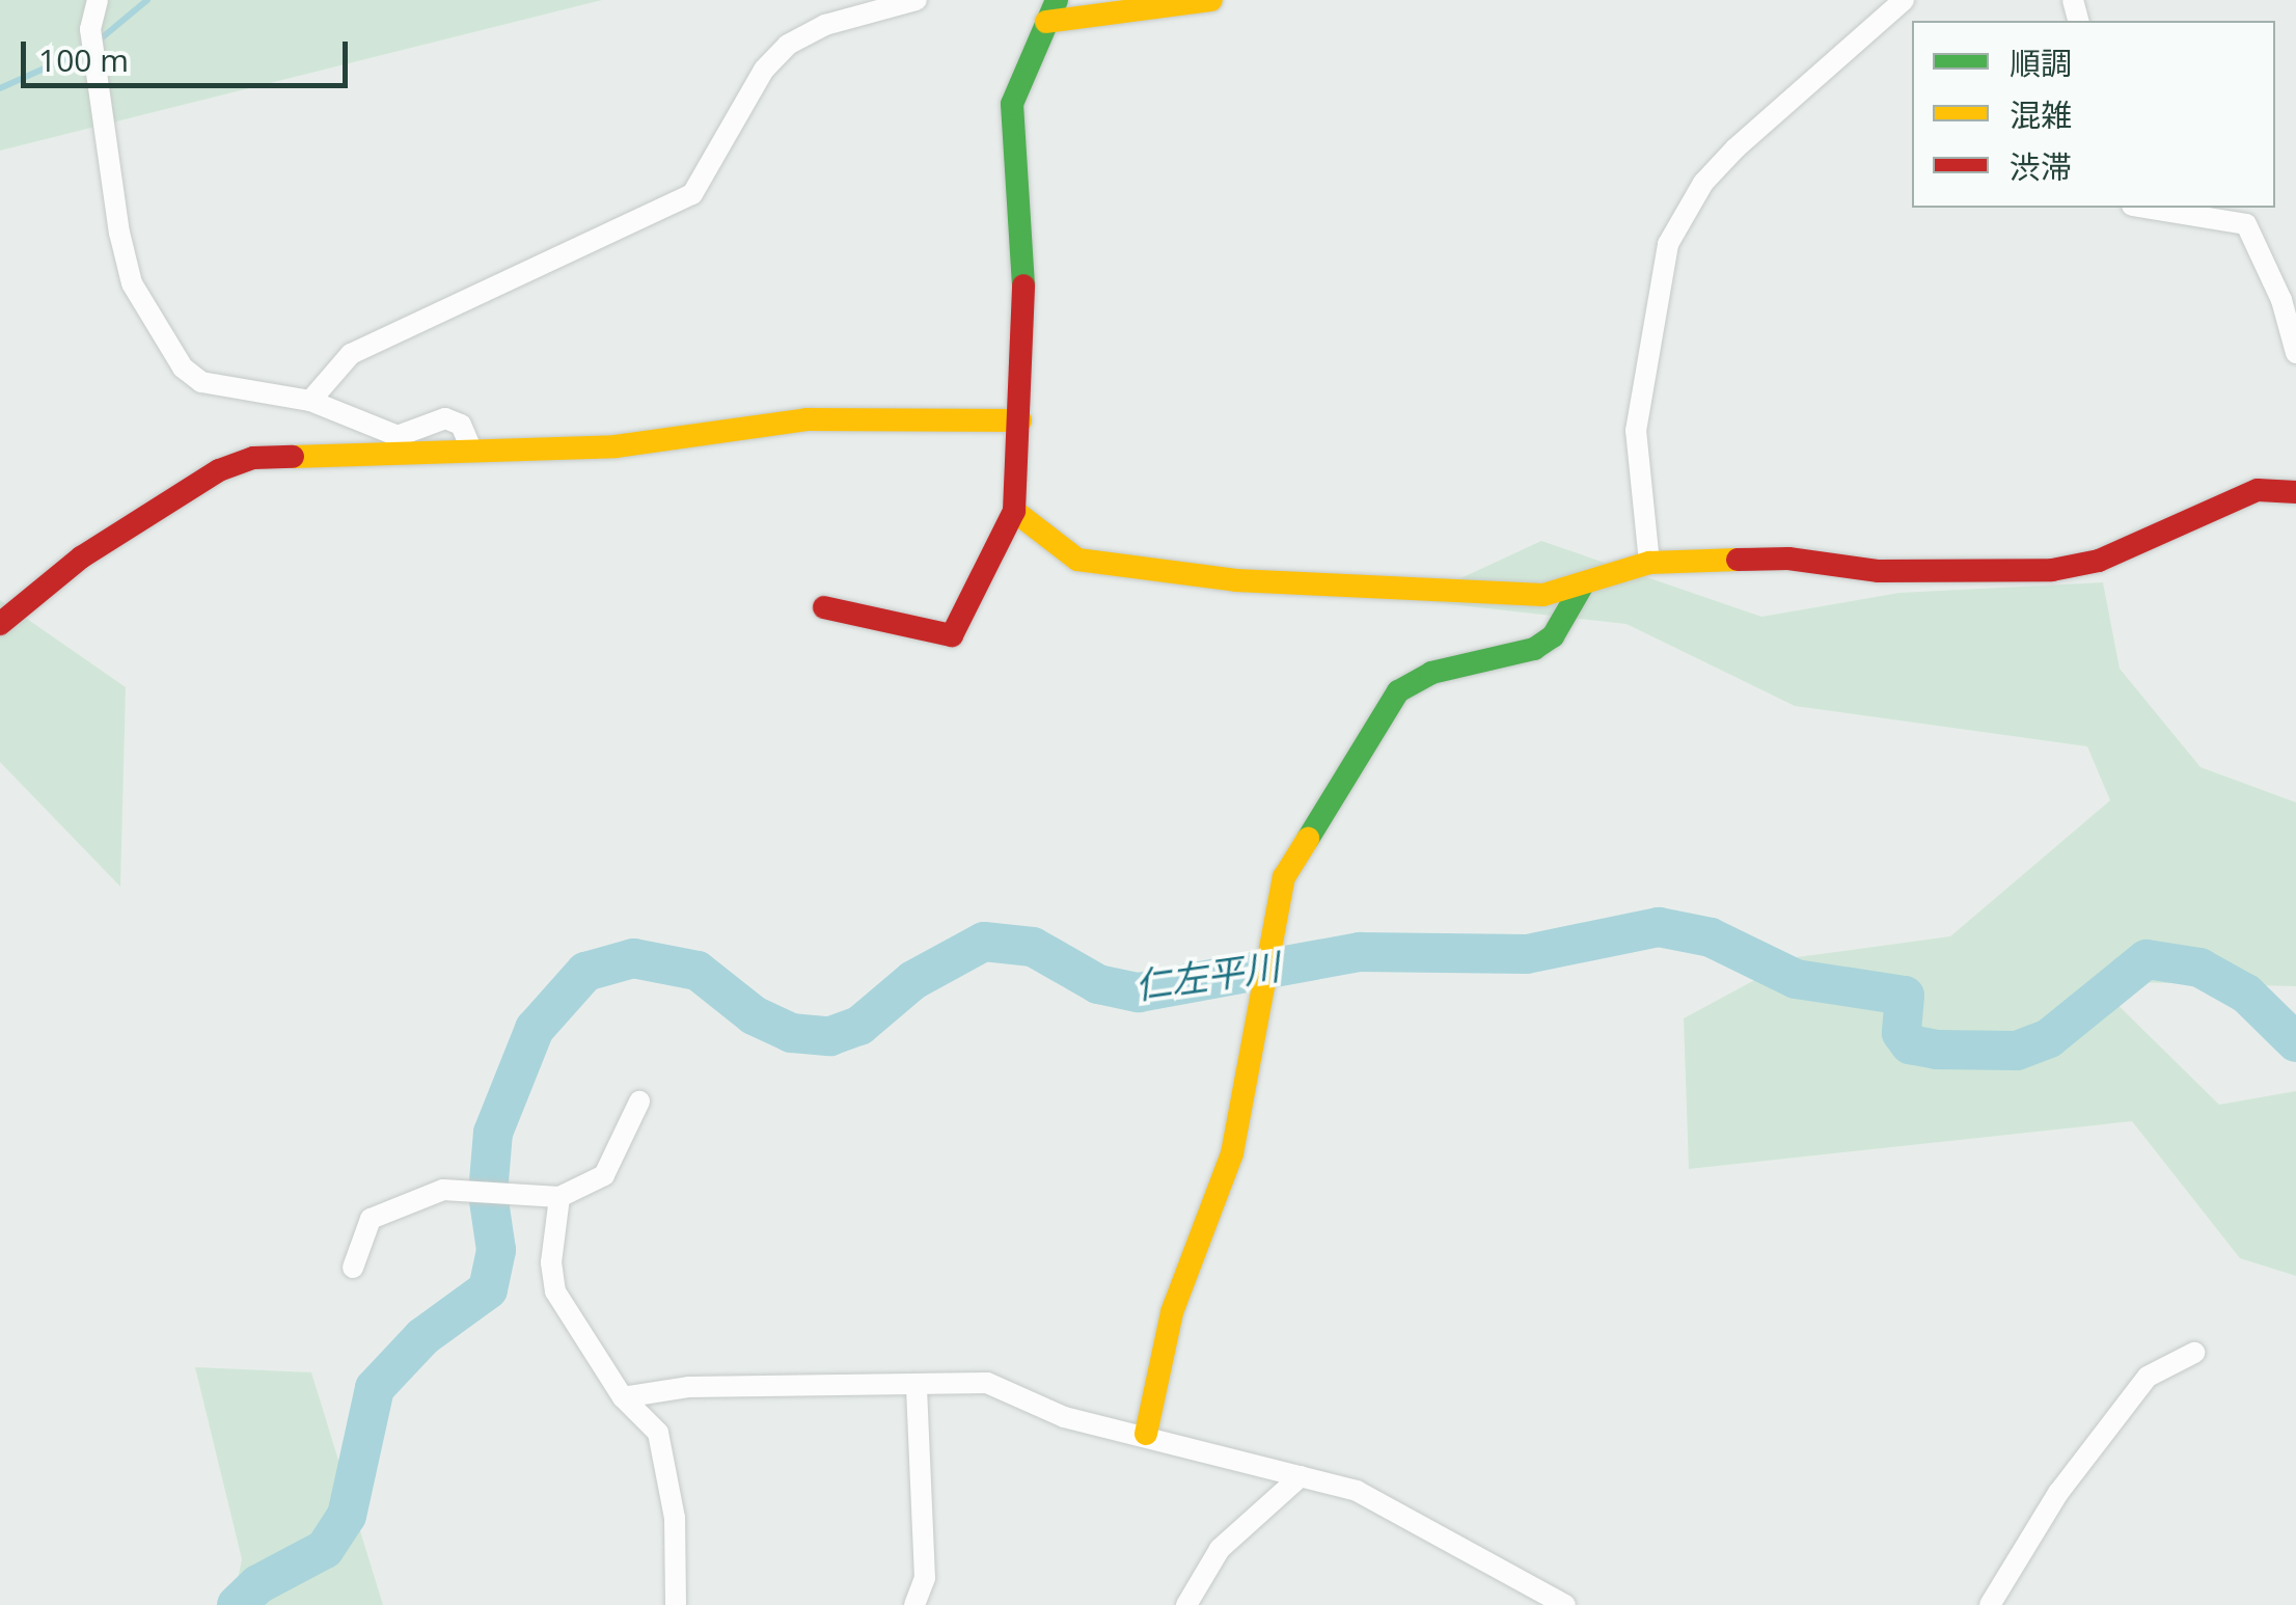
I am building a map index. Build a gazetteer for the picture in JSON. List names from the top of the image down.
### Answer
{
  "water": ["仁左平川"],
  "legend": ["順調", "混雑", "渋滞"],
  "scale_bar": "100 m"
}
